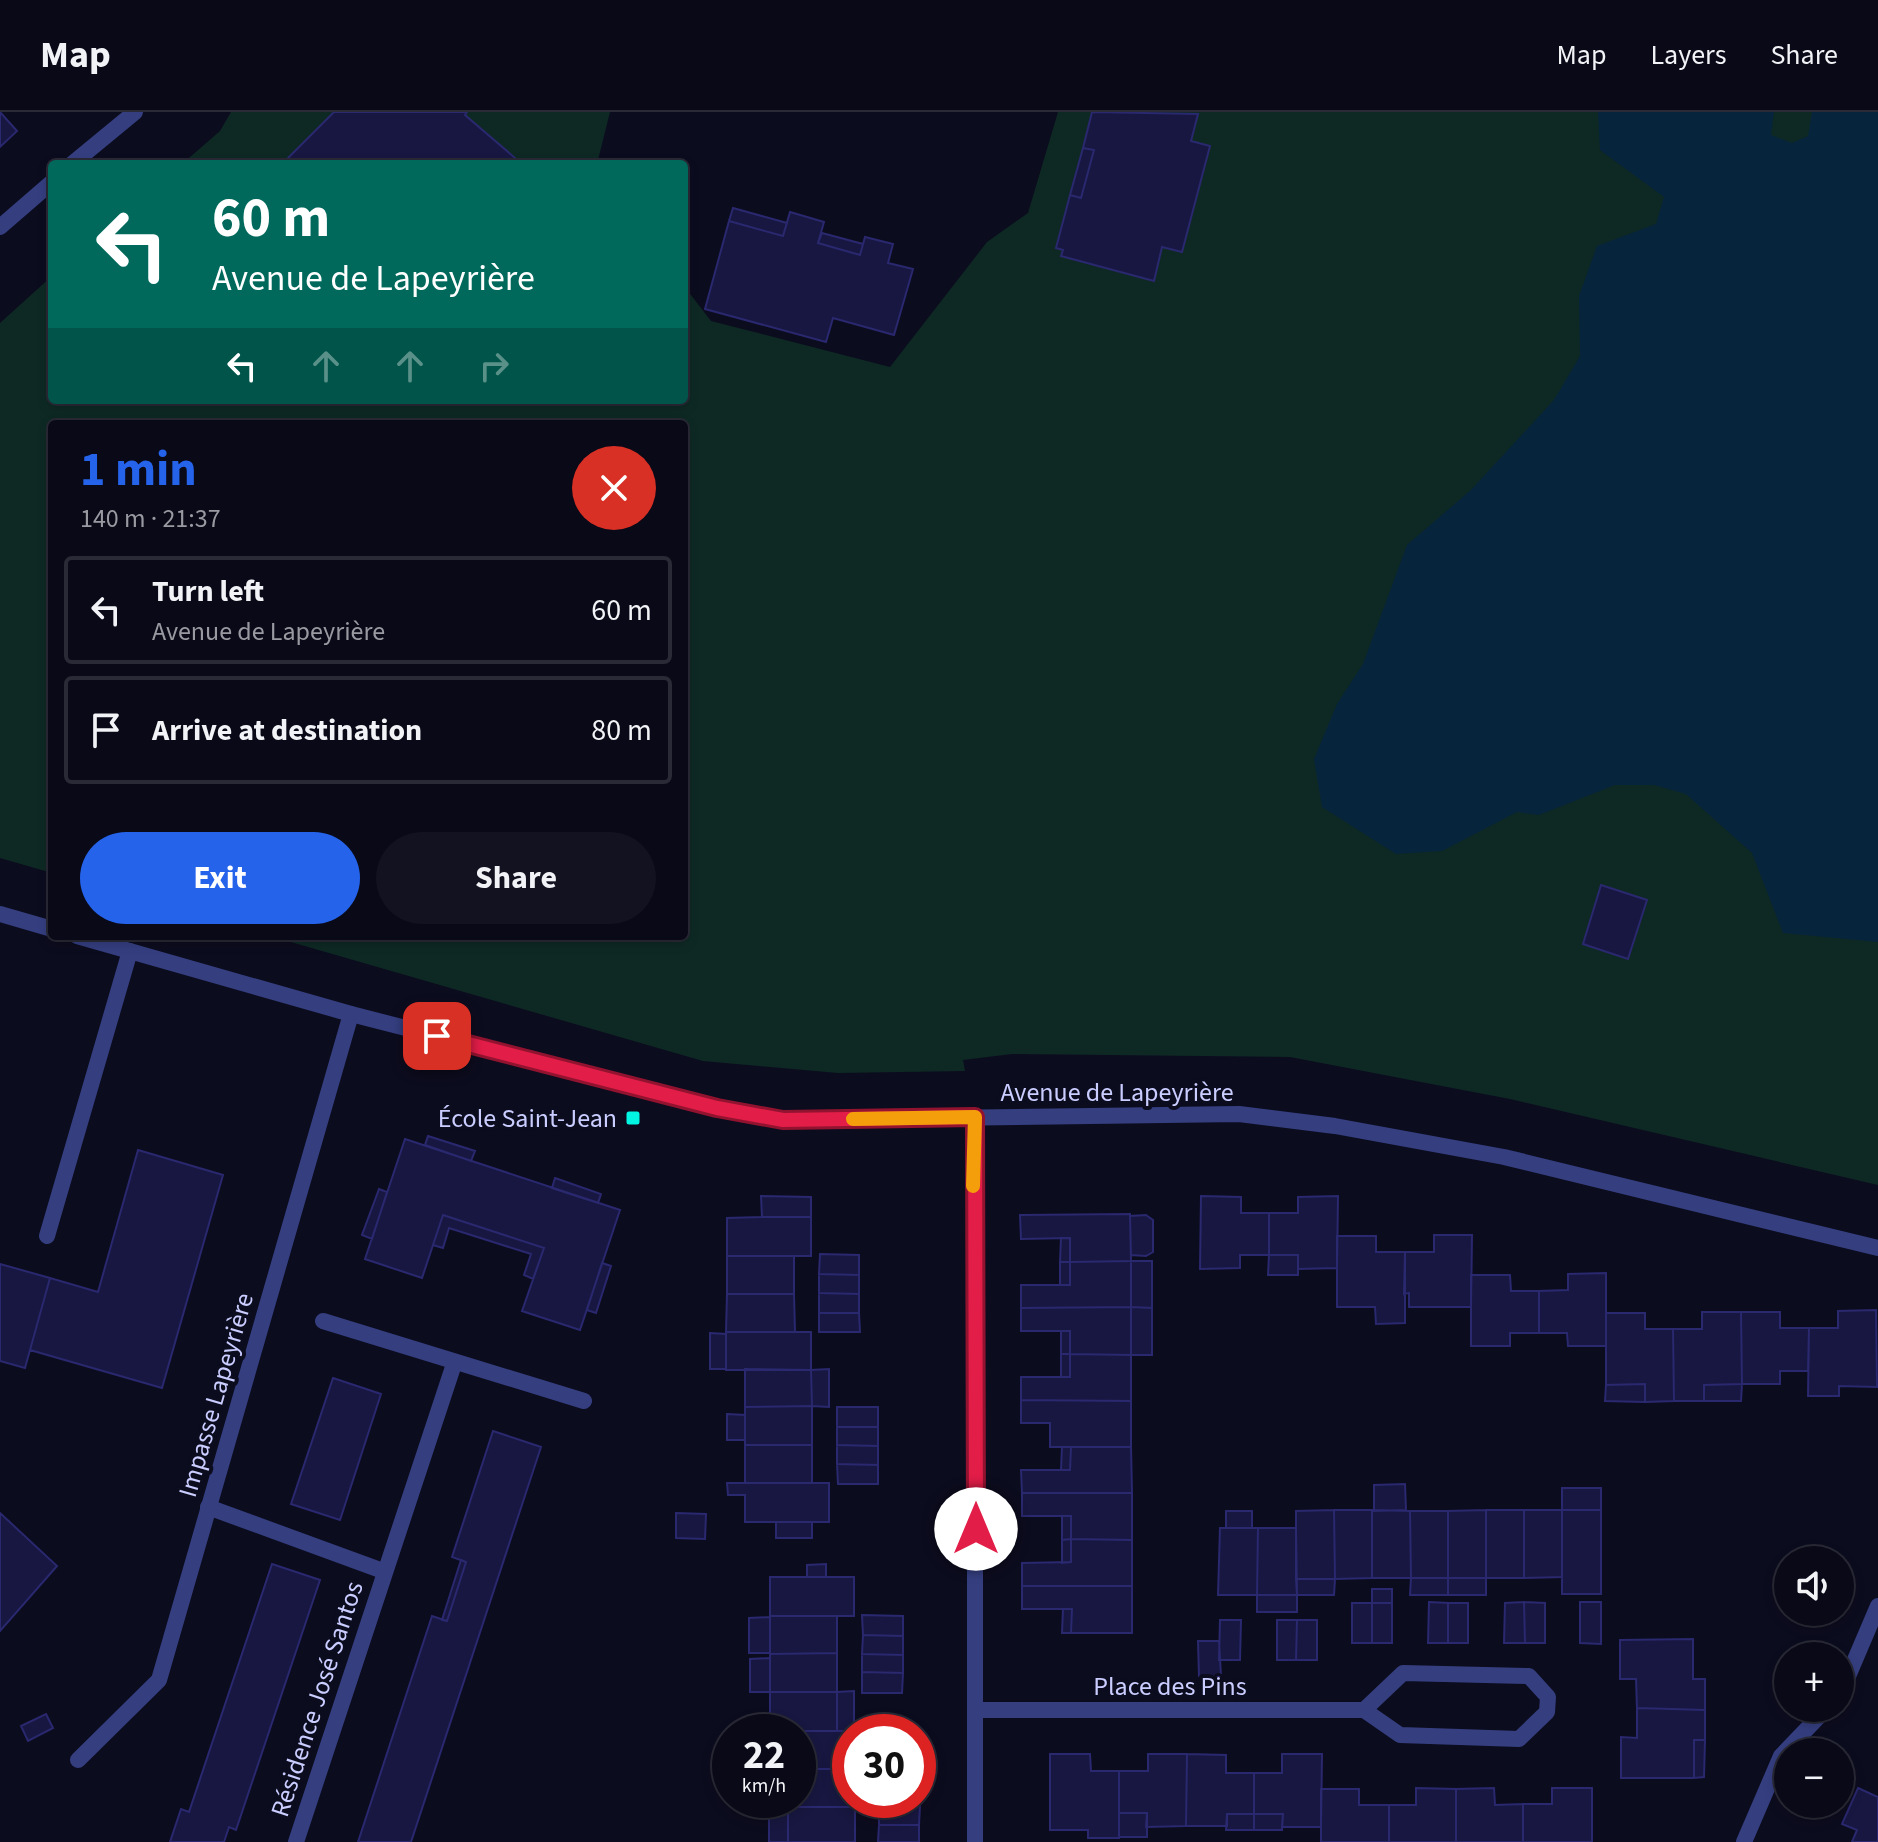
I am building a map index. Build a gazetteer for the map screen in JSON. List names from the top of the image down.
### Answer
{
  "streets": {
    "street": [
      "Avenue de Lapeyrière",
      "Impasse Lapeyrière",
      "Place des Pins",
      "Résidence José Santos"
    ]
  },
  "crossings": [
    ["Avenue de Lapeyrière", "Impasse Lapeyrière"],
    ["Impasse Lapeyrière", "Résidence José Santos"]
  ],
  "places": {
    "transit": ["École Saint-Jean"]
  },
  "page": {
    "header": "Map",
    "nav": ["Map", "Layers", "Share"],
    "turn": ["60 m", "Avenue de Lapeyrière"],
    "heading": ["1 min", "140 m · 21:37"],
    "list": [
      {
        "name": "Turn left",
        "note": "Avenue de Lapeyrière",
        "value": "60 m"
      },
      {
        "name": "Arrive at destination",
        "value": "80 m"
      }
    ],
    "buttons": ["Exit", "Share"],
    "map_buttons": ["+", "−"],
    "speed": "22 km/h",
    "limit": "30"
  }
}
